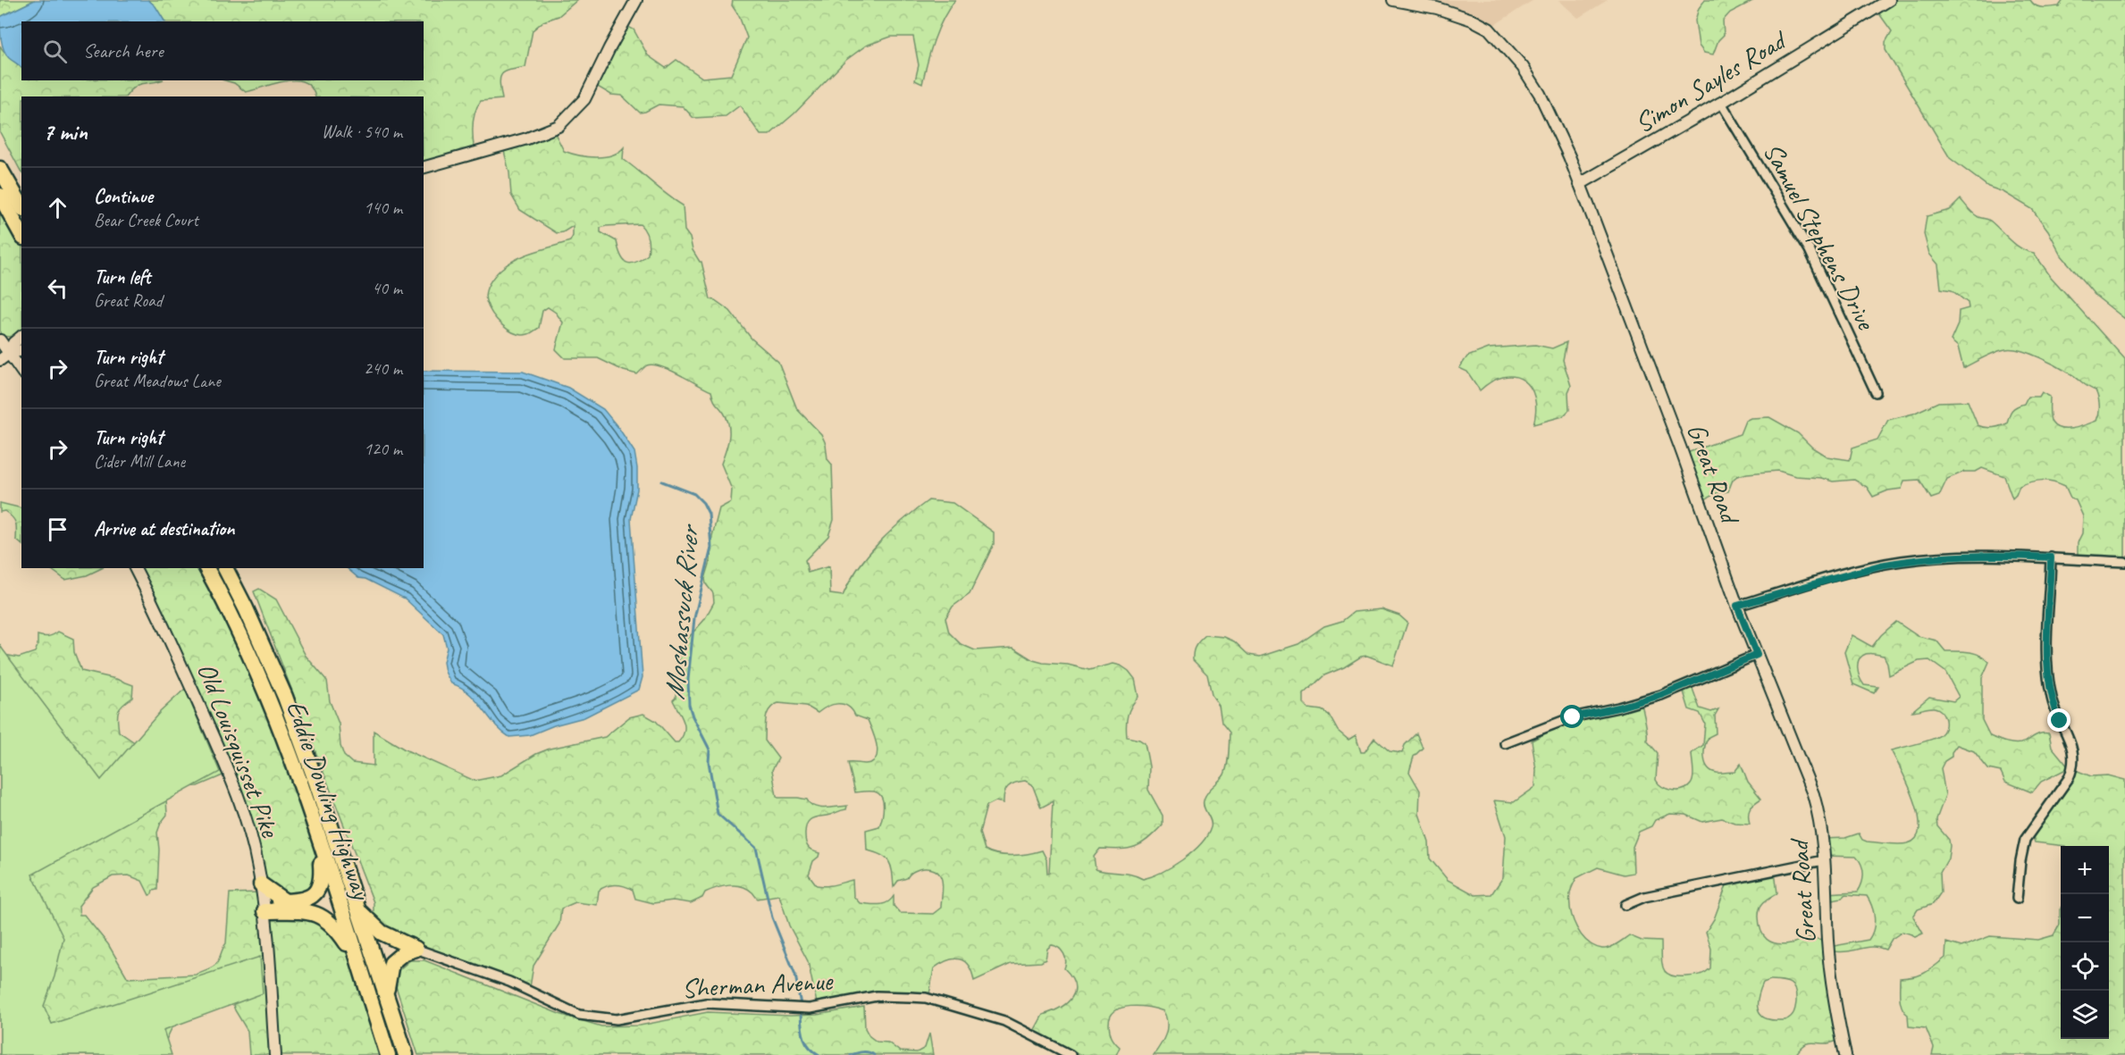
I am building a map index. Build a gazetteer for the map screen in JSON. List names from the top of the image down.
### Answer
{
  "streets": {
    "highway": ["Eddie Dowling Highway"],
    "street": [
      "Simon Sayles Road",
      "Samuel Stephens Drive",
      "Great Road",
      "Old Louisquisset Pike",
      "Sherman Avenue"
    ]
  },
  "crossings": [
    ["Simon Sayles Road", "Samuel Stephens Drive"],
    ["Simon Sayles Road", "Great Road"]
  ],
  "water": ["Moshassuck River"],
  "page": {
    "search": "Search here",
    "heading": ["7 min", "Walk · 540 m"],
    "list": [
      ["Continue", "Bear Creek Court", "140 m"],
      ["Turn left", "Great Road", "40 m"],
      ["Turn right", "Great Meadows Lane", "240 m"],
      ["Turn right", "Cider Mill Lane", "120 m"],
      "Arrive at destination"
    ],
    "map_buttons": ["+", "−"]
  }
}
